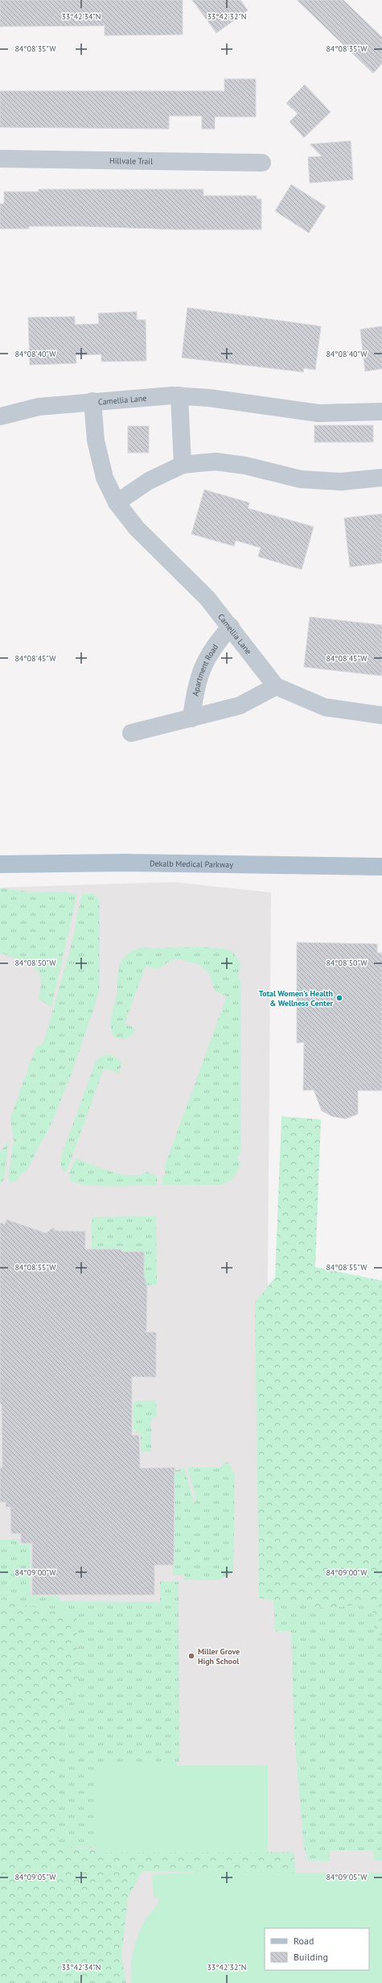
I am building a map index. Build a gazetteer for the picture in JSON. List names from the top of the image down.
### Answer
{
  "streets": {
    "main road": ["Dekalb Medical Parkway"],
    "street": ["Hillvale Trail", "Camellia Lane", "Apartment Road"]
  },
  "crossings": [
    ["Camellia Lane", "Apartment Road"]
  ],
  "places": ["Total Women’s Health & Wellness Center", "Miller Grove High School"],
  "legend": ["Road", "Building"],
  "coordinates": [
    "33°42'34\"N",
    "33°42'32\"N",
    "84°08'35\"W",
    "84°08'40\"W",
    "84°08'45\"W",
    "84°08'50\"W",
    "84°08'55\"W",
    "84°09'00\"W",
    "84°09'05\"W"
  ]
}
